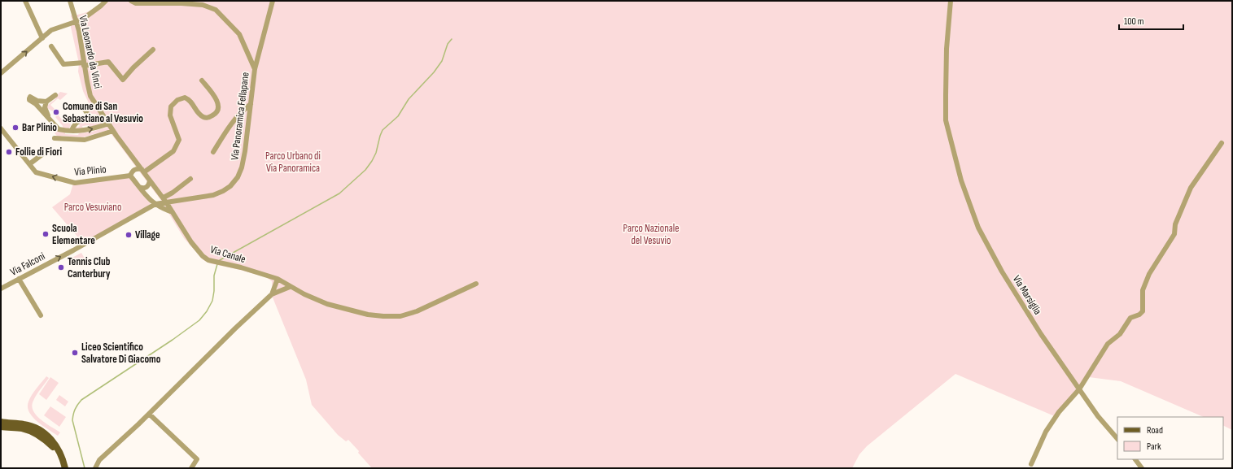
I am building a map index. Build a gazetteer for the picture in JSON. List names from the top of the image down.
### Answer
{
  "streets": {
    "street": [
      "Via Leonardo da Vinci",
      "Via Panoramica Fellapane",
      "Via Plinio",
      "Via Canale",
      "Via Falconi",
      "Via Marsiglia"
    ]
  },
  "crossings": [
    ["Via Leonardo da Vinci", "Via Plinio"],
    ["Via Leonardo da Vinci", "Via Canale"],
    ["Via Leonardo da Vinci", "Via Falconi"],
    ["Via Panoramica Fellapane", "Via Canale"],
    ["Via Panoramica Fellapane", "Via Falconi"],
    ["Via Canale", "Via Falconi"]
  ],
  "one_way": ["Via Falconi"],
  "parks": ["Parco Urbano di Via Panoramica", "Parco Vesuviano", "Parco Nazionale del Vesuvio"],
  "places": [
    "Comune di San Sebastiano al Vesuvio",
    "Bar Plinio",
    "Follie di Fiori",
    "Scuola Elementare",
    "Village",
    "Tennis Club Canterbury",
    "Liceo Scientifico Salvatore Di Giacomo"
  ],
  "legend": ["Road", "Park"],
  "scale_bar": "100 m"
}
